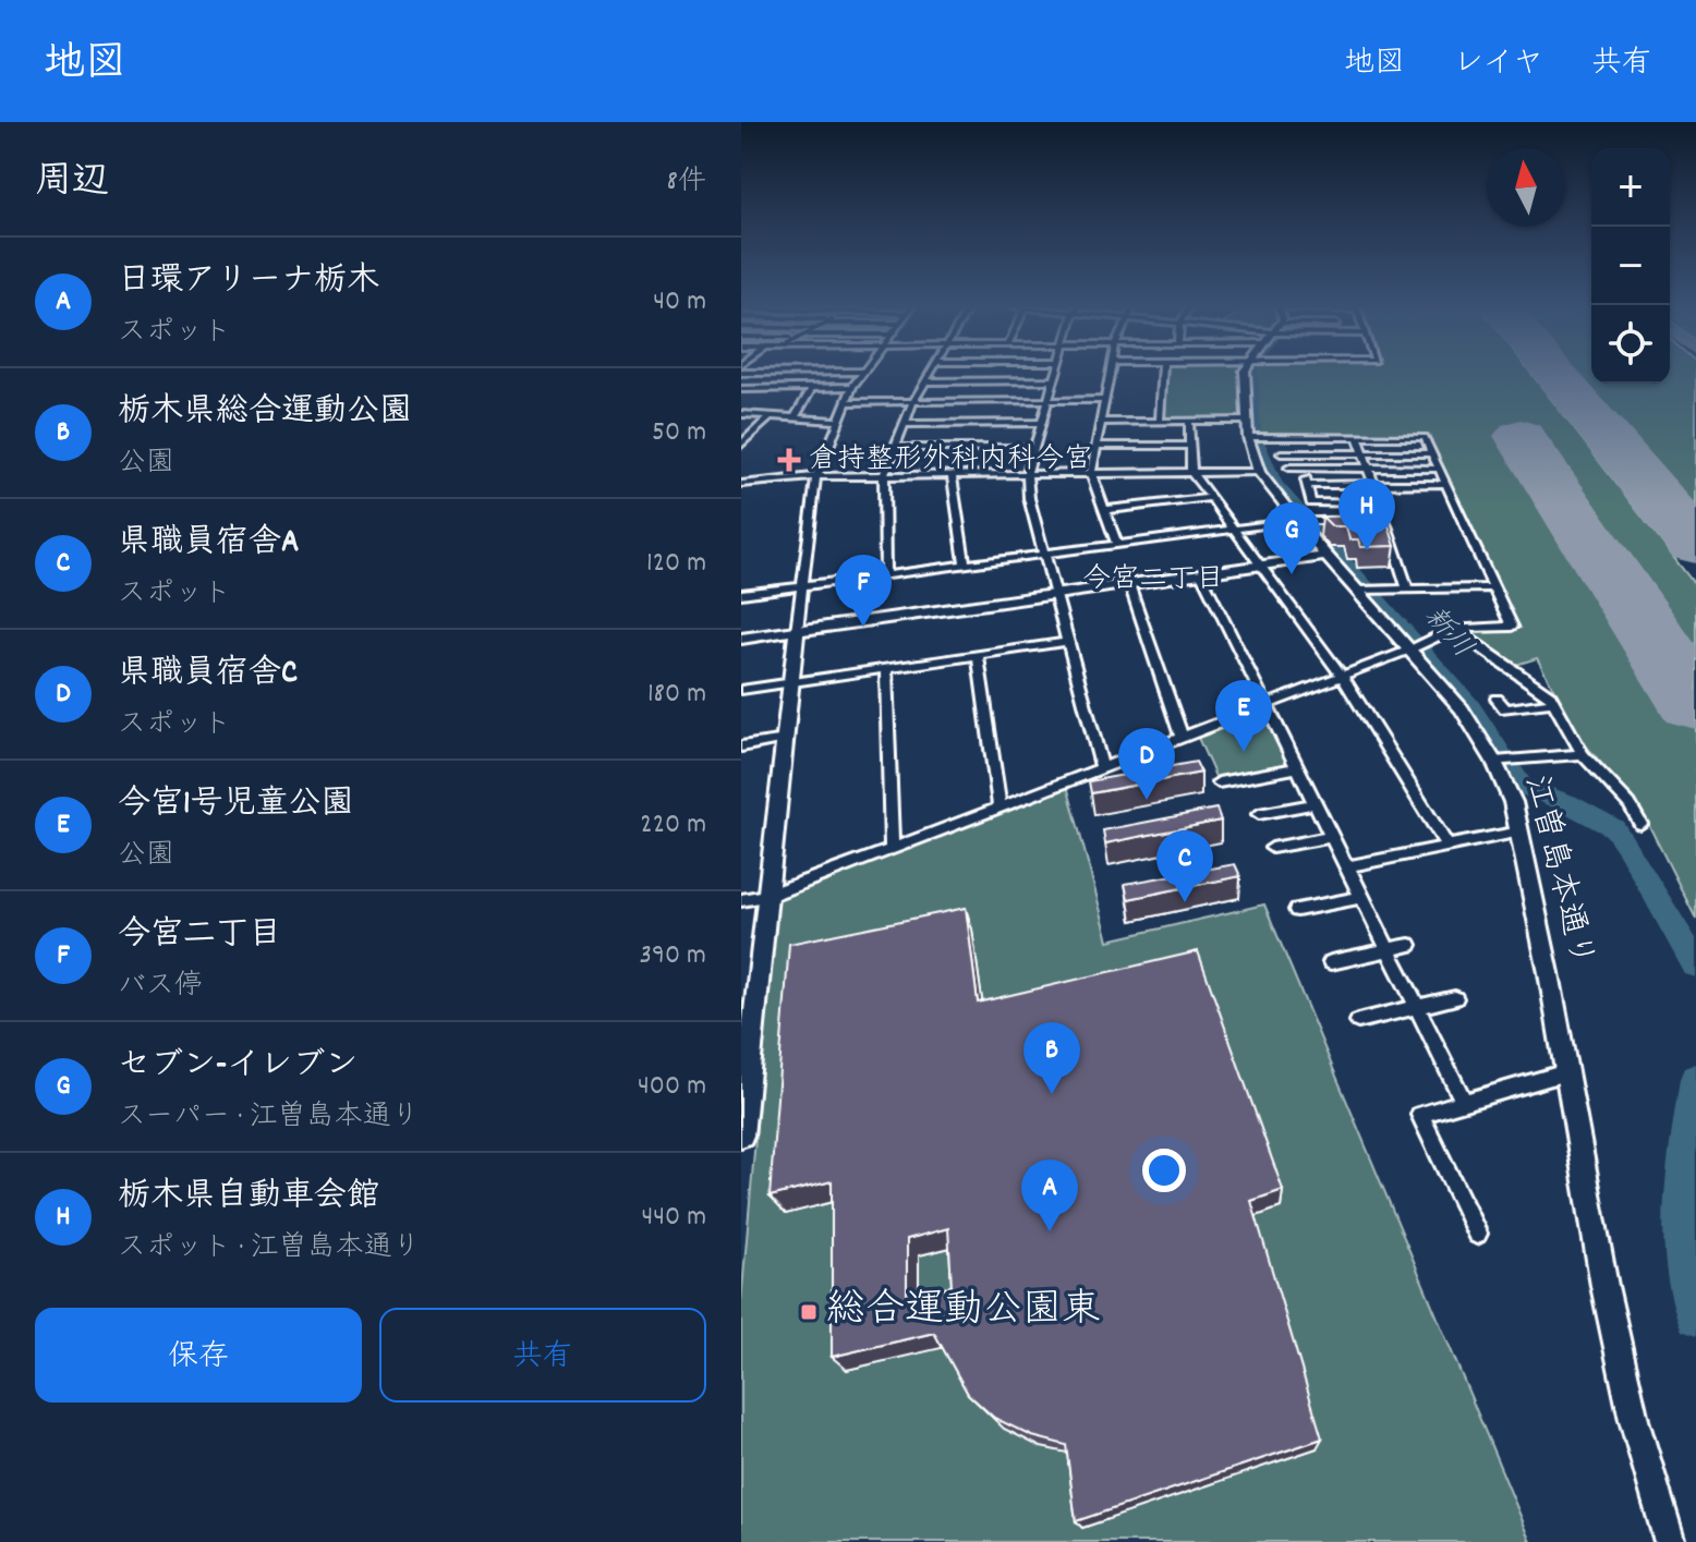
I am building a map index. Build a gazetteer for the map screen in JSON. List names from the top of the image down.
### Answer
{
  "streets": {
    "street": ["江曽島本通り"]
  },
  "districts": ["今宮二丁目"],
  "water": ["新川"],
  "places": {
    "health": ["倉持整形外科内科今宮"],
    "transit": ["総合運動公園東"]
  },
  "north": "top",
  "page": {
    "header": "地図",
    "nav": ["地図", "レイヤ", "共有"],
    "heading": ["周辺", "8件"],
    "map_buttons": ["+", "−"],
    "list": [
      {
        "mark": "A",
        "name": "日環アリーナ栃木",
        "note": "スポット",
        "value": "40 m"
      },
      {
        "mark": "B",
        "name": "栃木県総合運動公園",
        "note": "公園",
        "value": "50 m"
      },
      {
        "mark": "C",
        "name": "県職員宿舎A",
        "note": "スポット",
        "value": "120 m"
      },
      {
        "mark": "D",
        "name": "県職員宿舎C",
        "note": "スポット",
        "value": "180 m"
      },
      {
        "mark": "E",
        "name": "今宮1号児童公園",
        "note": "公園",
        "value": "220 m"
      },
      {
        "mark": "F",
        "name": "今宮二丁目",
        "note": "バス停",
        "value": "390 m"
      },
      {
        "mark": "G",
        "name": "セブン-イレブン",
        "note": "スーパー · 江曽島本通り",
        "value": "400 m"
      },
      {
        "mark": "H",
        "name": "栃木県自動車会館",
        "note": "スポット · 江曽島本通り",
        "value": "440 m"
      }
    ],
    "pins": [
      "H",
      "G",
      "F",
      "E",
      "D",
      "C",
      "B",
      "A"
    ],
    "buttons": ["保存", "共有"]
  }
}
